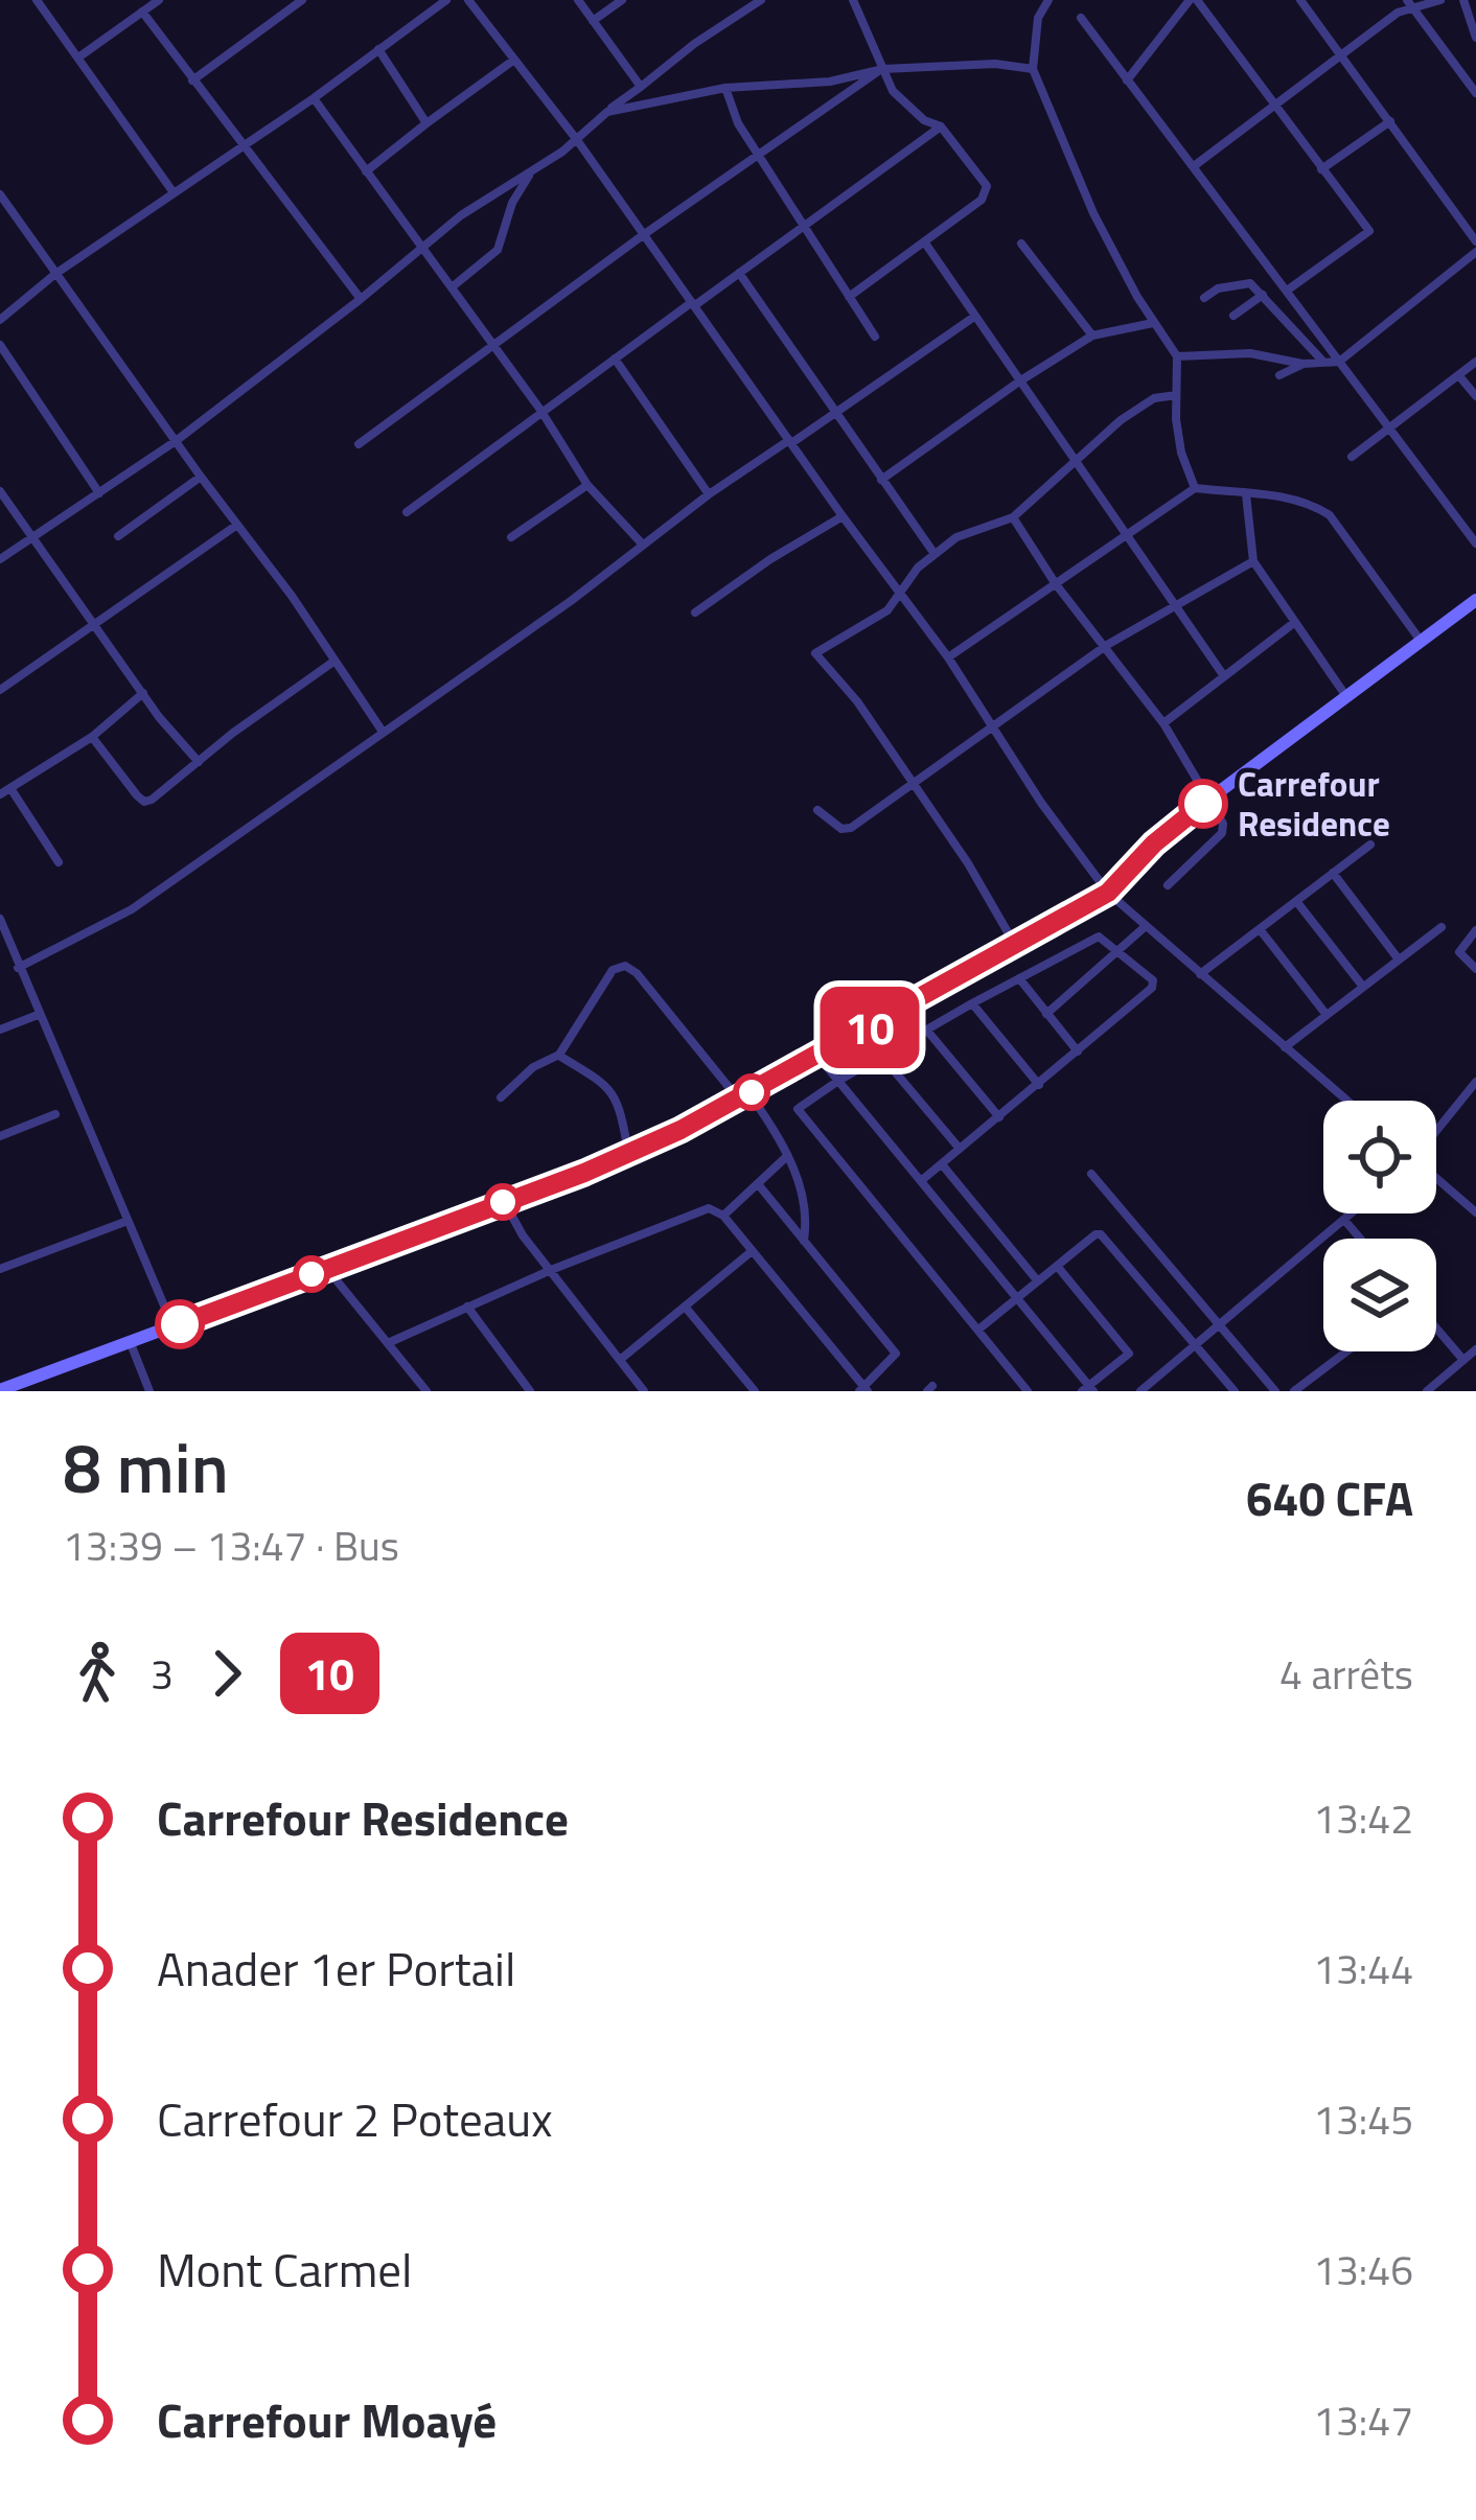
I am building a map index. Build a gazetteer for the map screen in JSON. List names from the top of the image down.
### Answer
{
  "places": ["Carrefour Residence"],
  "lines": ["bus line 10"],
  "page": {
    "on_map": "10",
    "heading": ["8 min", "13:39 – 13:47 · Bus", "640 CFA"],
    "legs": ["3", "10", "4 arrêts"],
    "list": [
      {
        "name": "Carrefour Residence",
        "value": "13:42"
      },
      {
        "name": "Anader 1er Portail",
        "value": "13:44"
      },
      {
        "name": "Carrefour 2 Poteaux",
        "value": "13:45"
      },
      {
        "name": "Mont Carmel",
        "value": "13:46"
      },
      {
        "name": "Carrefour Moayé",
        "value": "13:47"
      }
    ]
  }
}
